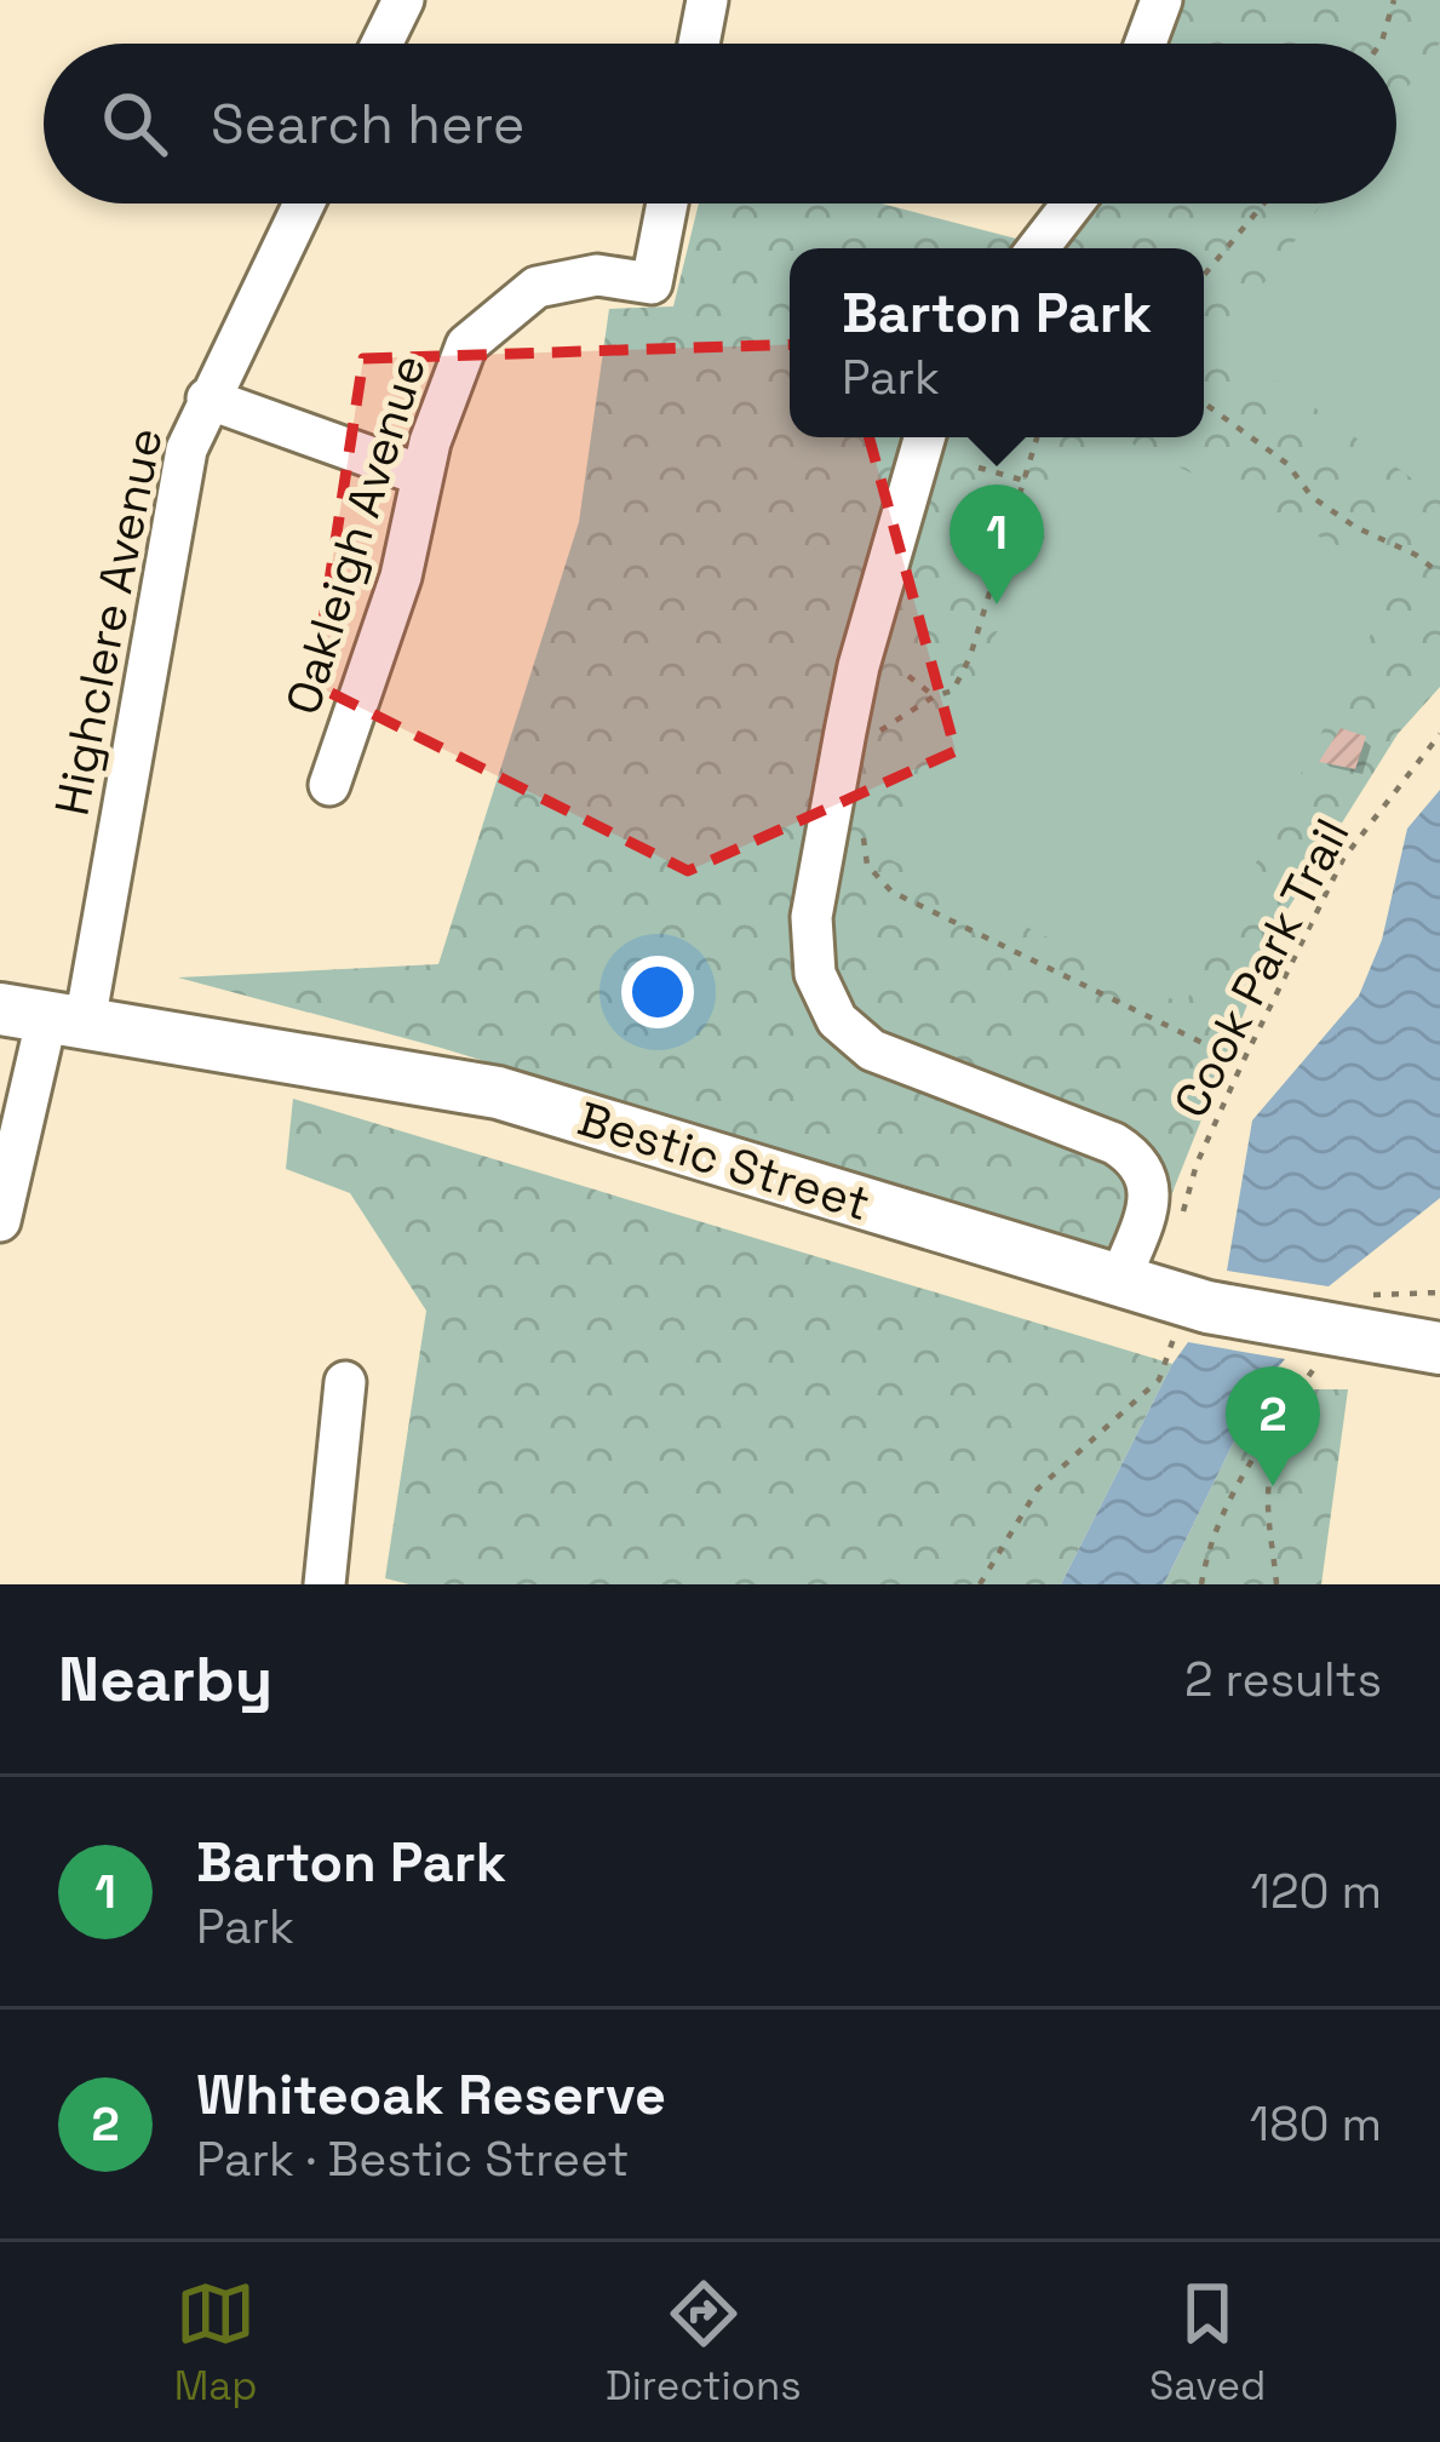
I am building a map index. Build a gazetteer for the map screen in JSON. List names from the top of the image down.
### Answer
{
  "streets": {
    "main road": ["Bestic Street"],
    "street": ["Oakleigh Avenue", "Highclere Avenue"],
    "path": ["Cook Park Trail"]
  },
  "crossings": [
    ["Highclere Avenue", "Bestic Street"]
  ],
  "page": {
    "search": "Search here",
    "popup": ["Barton Park", "Park"],
    "pins": ["1", "2"],
    "heading": ["Nearby", "2 results"],
    "list": [
      {
        "mark": "1",
        "name": "Barton Park",
        "note": "Park",
        "value": "120 m"
      },
      {
        "mark": "2",
        "name": "Whiteoak Reserve",
        "note": "Park · Bestic Street",
        "value": "180 m"
      }
    ],
    "nav": ["Map", "Directions", "Saved"]
  }
}
